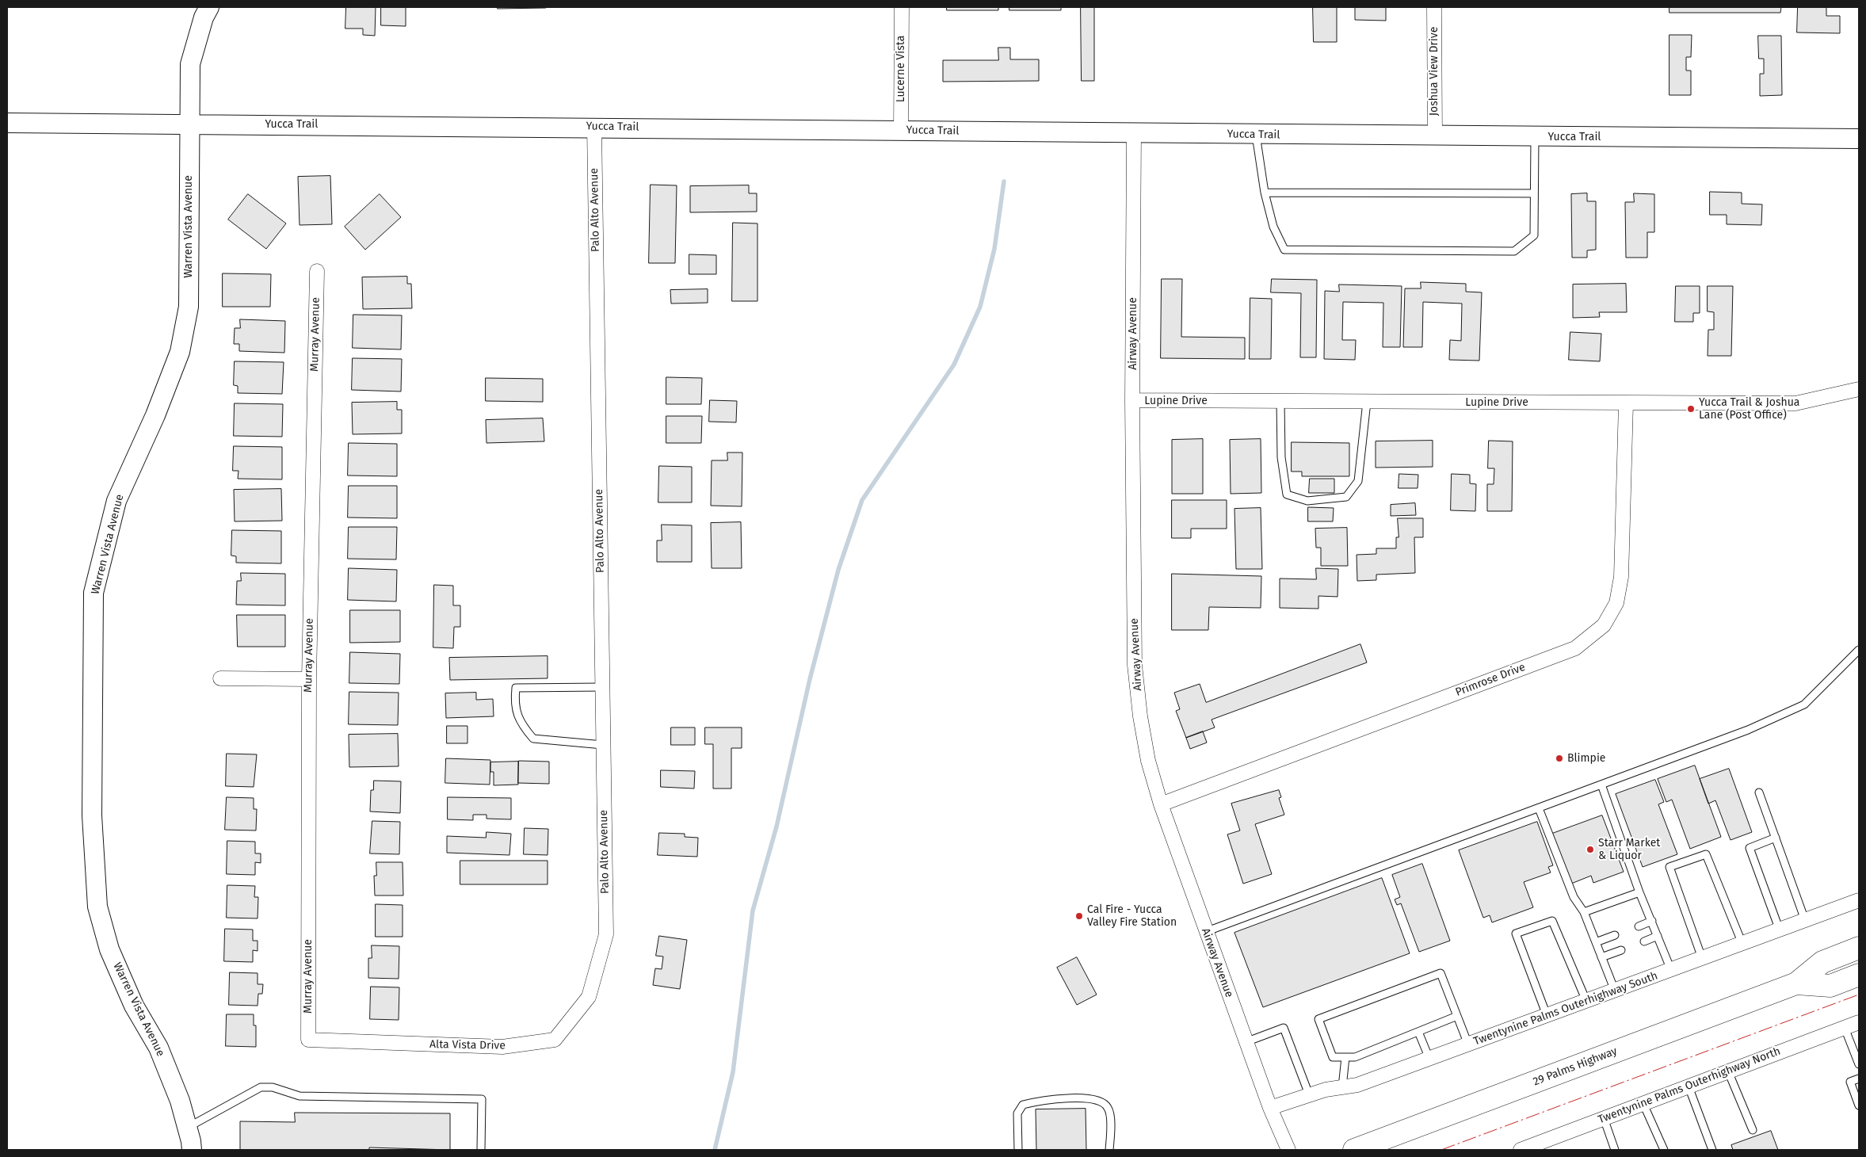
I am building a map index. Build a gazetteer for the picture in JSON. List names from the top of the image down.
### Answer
{
  "streets": {
    "main road": ["Yucca Trail", "Warren Vista Avenue", "29 Palms Highway"],
    "street": [
      "Lucerne Vista",
      "Joshua View Drive",
      "Palo Alto Avenue",
      "Airway Avenue",
      "Murray Avenue",
      "Lupine Drive",
      "Primrose Drive",
      "Twentynine Palms Outerhighway South",
      "Alta Vista Drive",
      "Twentynine Palms Outerhighway North"
    ]
  },
  "crossings": [
    ["Lucerne Vista", "Yucca Trail"],
    ["Joshua View Drive", "Yucca Trail"],
    ["Yucca Trail", "Palo Alto Avenue"],
    ["Yucca Trail", "Warren Vista Avenue"],
    ["Yucca Trail", "Airway Avenue"],
    ["Palo Alto Avenue", "Alta Vista Drive"],
    ["Airway Avenue", "Lupine Drive"],
    ["Airway Avenue", "Primrose Drive"],
    ["Airway Avenue", "Twentynine Palms Outerhighway South"],
    ["Murray Avenue", "Alta Vista Drive"],
    ["Lupine Drive", "Primrose Drive"]
  ],
  "places": [
    "Yucca Trail & Joshua Lane (Post Office)",
    "Blimpie",
    "Starr Market & Liquor",
    "Cal Fire - Yucca Valley Fire Station"
  ]
}
